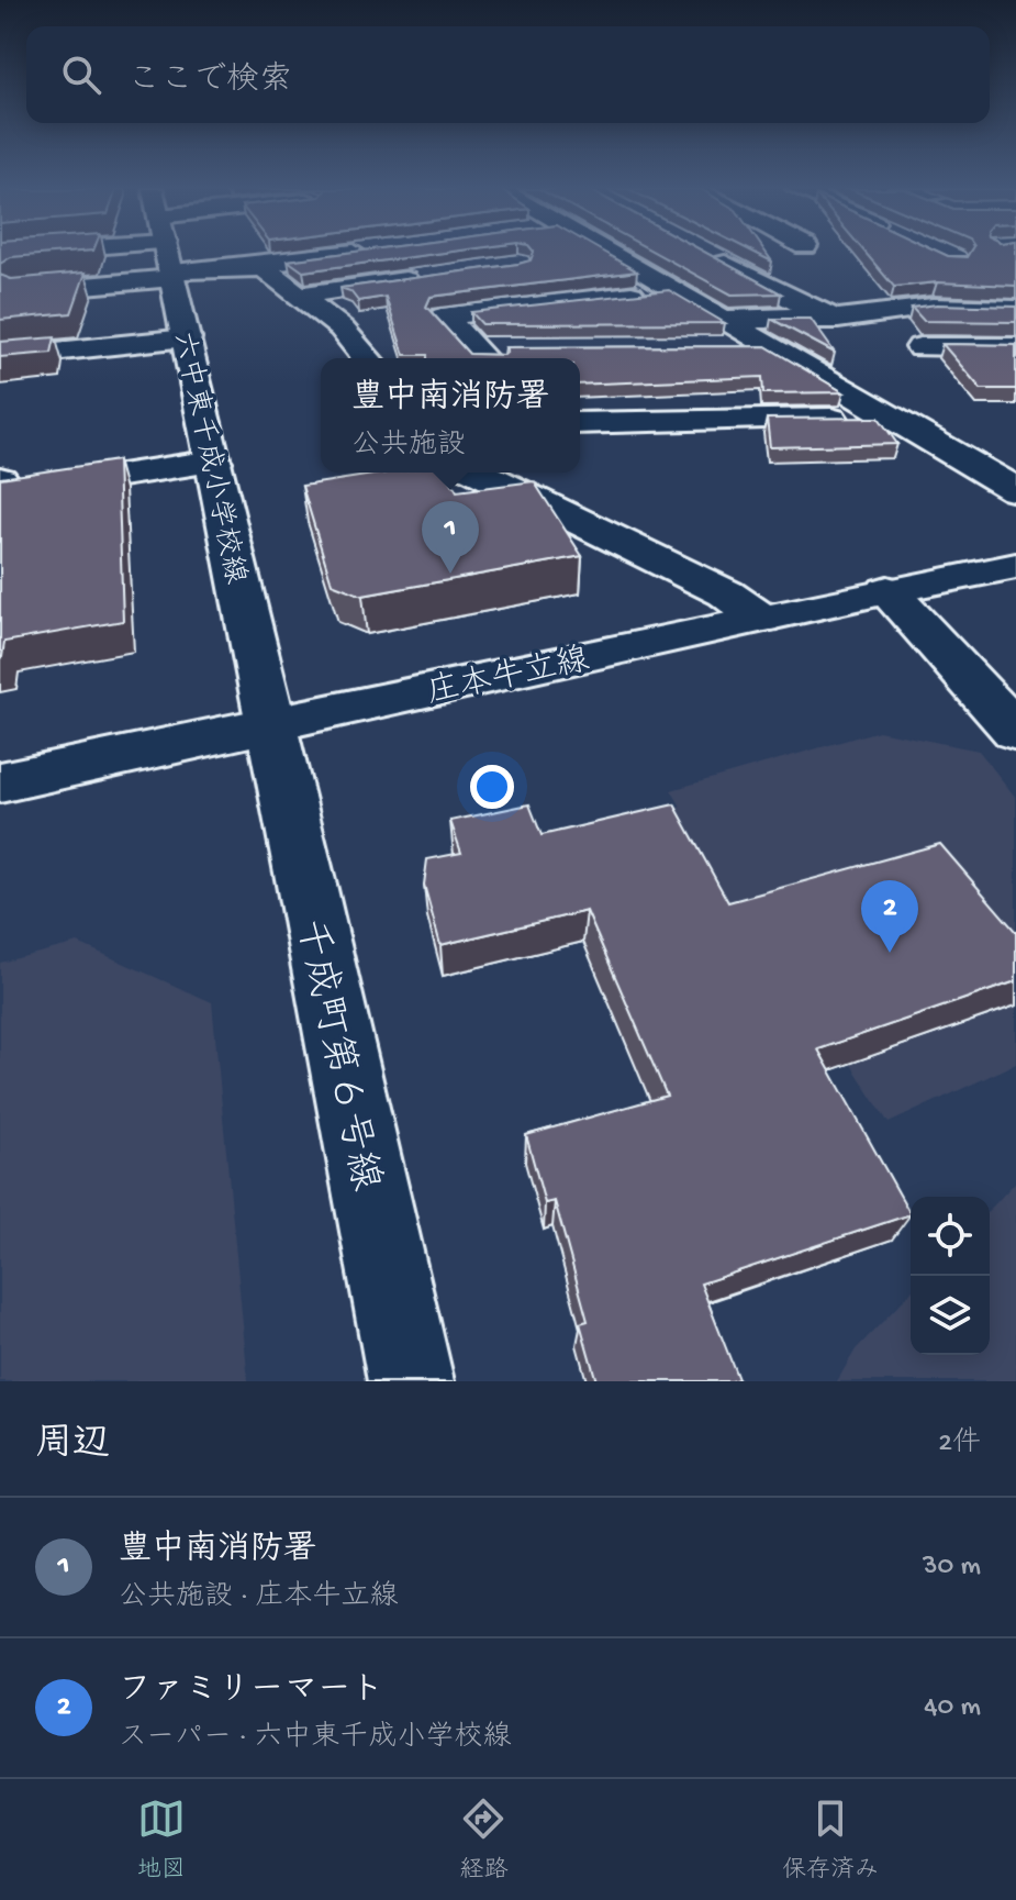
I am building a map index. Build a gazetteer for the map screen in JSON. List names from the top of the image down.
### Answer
{
  "streets": {
    "street": ["六中東千成小学校線", "庄本牛立線", "千成町第６号線"]
  },
  "crossings": [
    ["六中東千成小学校線", "庄本牛立線"],
    ["六中東千成小学校線", "千成町第６号線"],
    ["庄本牛立線", "千成町第６号線"]
  ],
  "page": {
    "search": "ここで検索",
    "popup": ["豊中南消防署", "公共施設"],
    "pins": ["1", "2"],
    "heading": ["周辺", "2件"],
    "list": [
      {
        "mark": "1",
        "name": "豊中南消防署",
        "note": "公共施設 · 庄本牛立線",
        "value": "30 m"
      },
      {
        "mark": "2",
        "name": "ファミリーマート",
        "note": "スーパー · 六中東千成小学校線",
        "value": "40 m"
      }
    ],
    "nav": ["地図", "経路", "保存済み"]
  }
}
